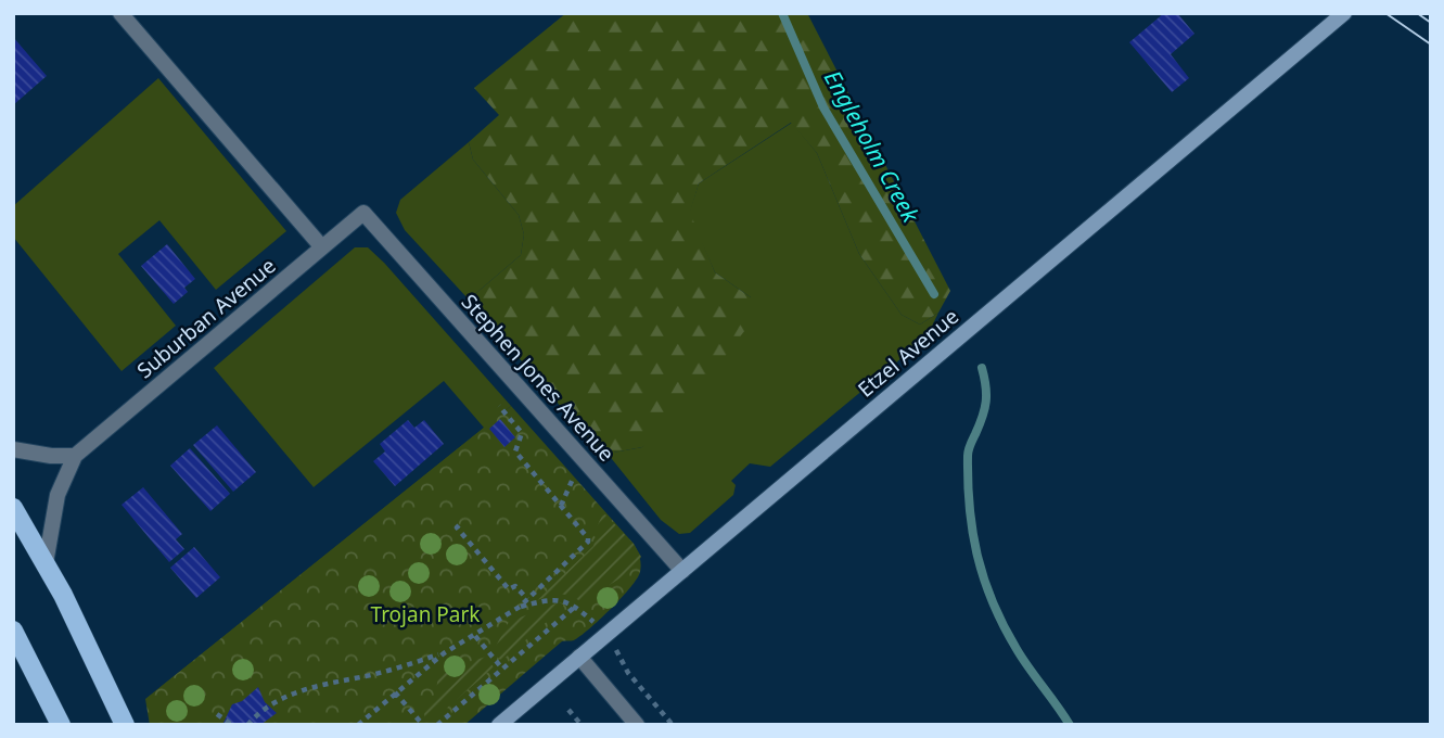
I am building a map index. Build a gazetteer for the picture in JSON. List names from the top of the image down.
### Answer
{
  "streets": {
    "street": ["Suburban Avenue", "Etzel Avenue", "Stephen Jones Avenue"]
  },
  "crossings": [
    ["Suburban Avenue", "Stephen Jones Avenue"],
    ["Etzel Avenue", "Stephen Jones Avenue"]
  ],
  "water": ["Engleholm Creek"],
  "parks": ["Trojan Park"]
}
